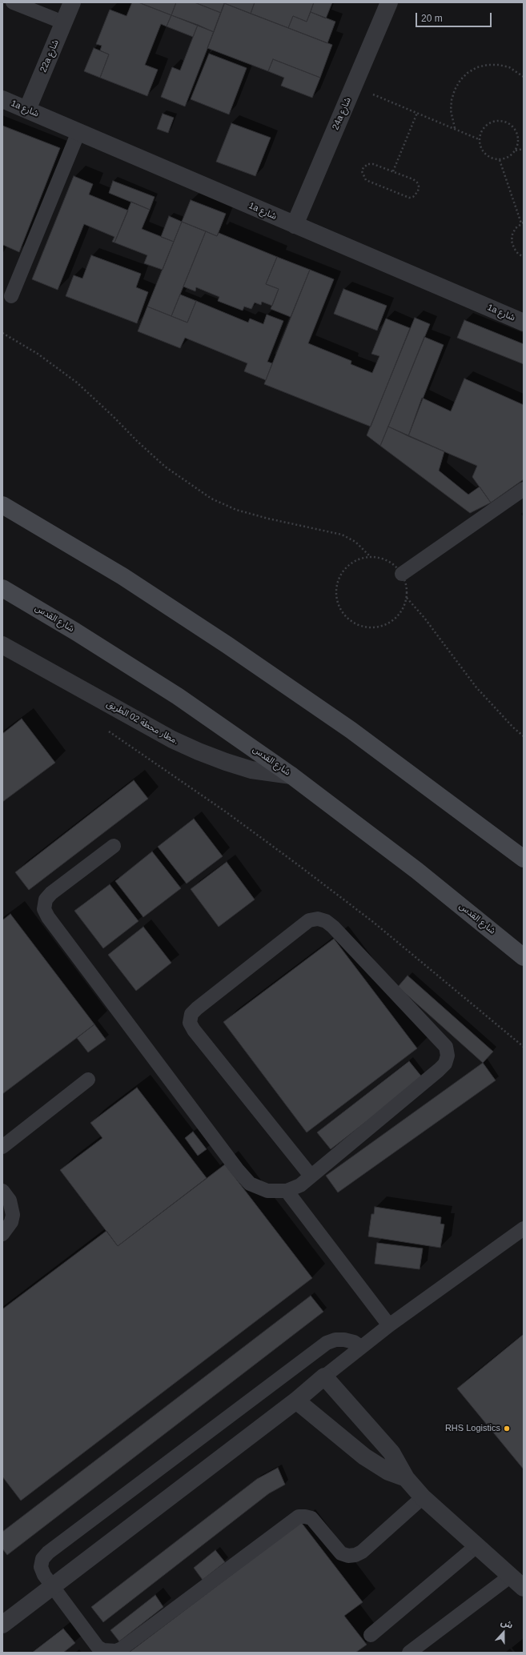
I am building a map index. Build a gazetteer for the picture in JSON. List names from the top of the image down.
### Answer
{
  "streets": {
    "main road": ["شارع القدس"],
    "street": [
      "22a شارع",
      "1a شارع",
      "24a شارع",
      "مطار محطة 02 الطريق."
    ]
  },
  "crossings": [
    ["22a شارع", "1a شارع"],
    ["1a شارع", "24a شارع"],
    ["شارع القدس", "مطار محطة 02 الطريق."]
  ],
  "places": ["RHS Logistics"],
  "scale_bar": "20 m",
  "north": "top"
}
